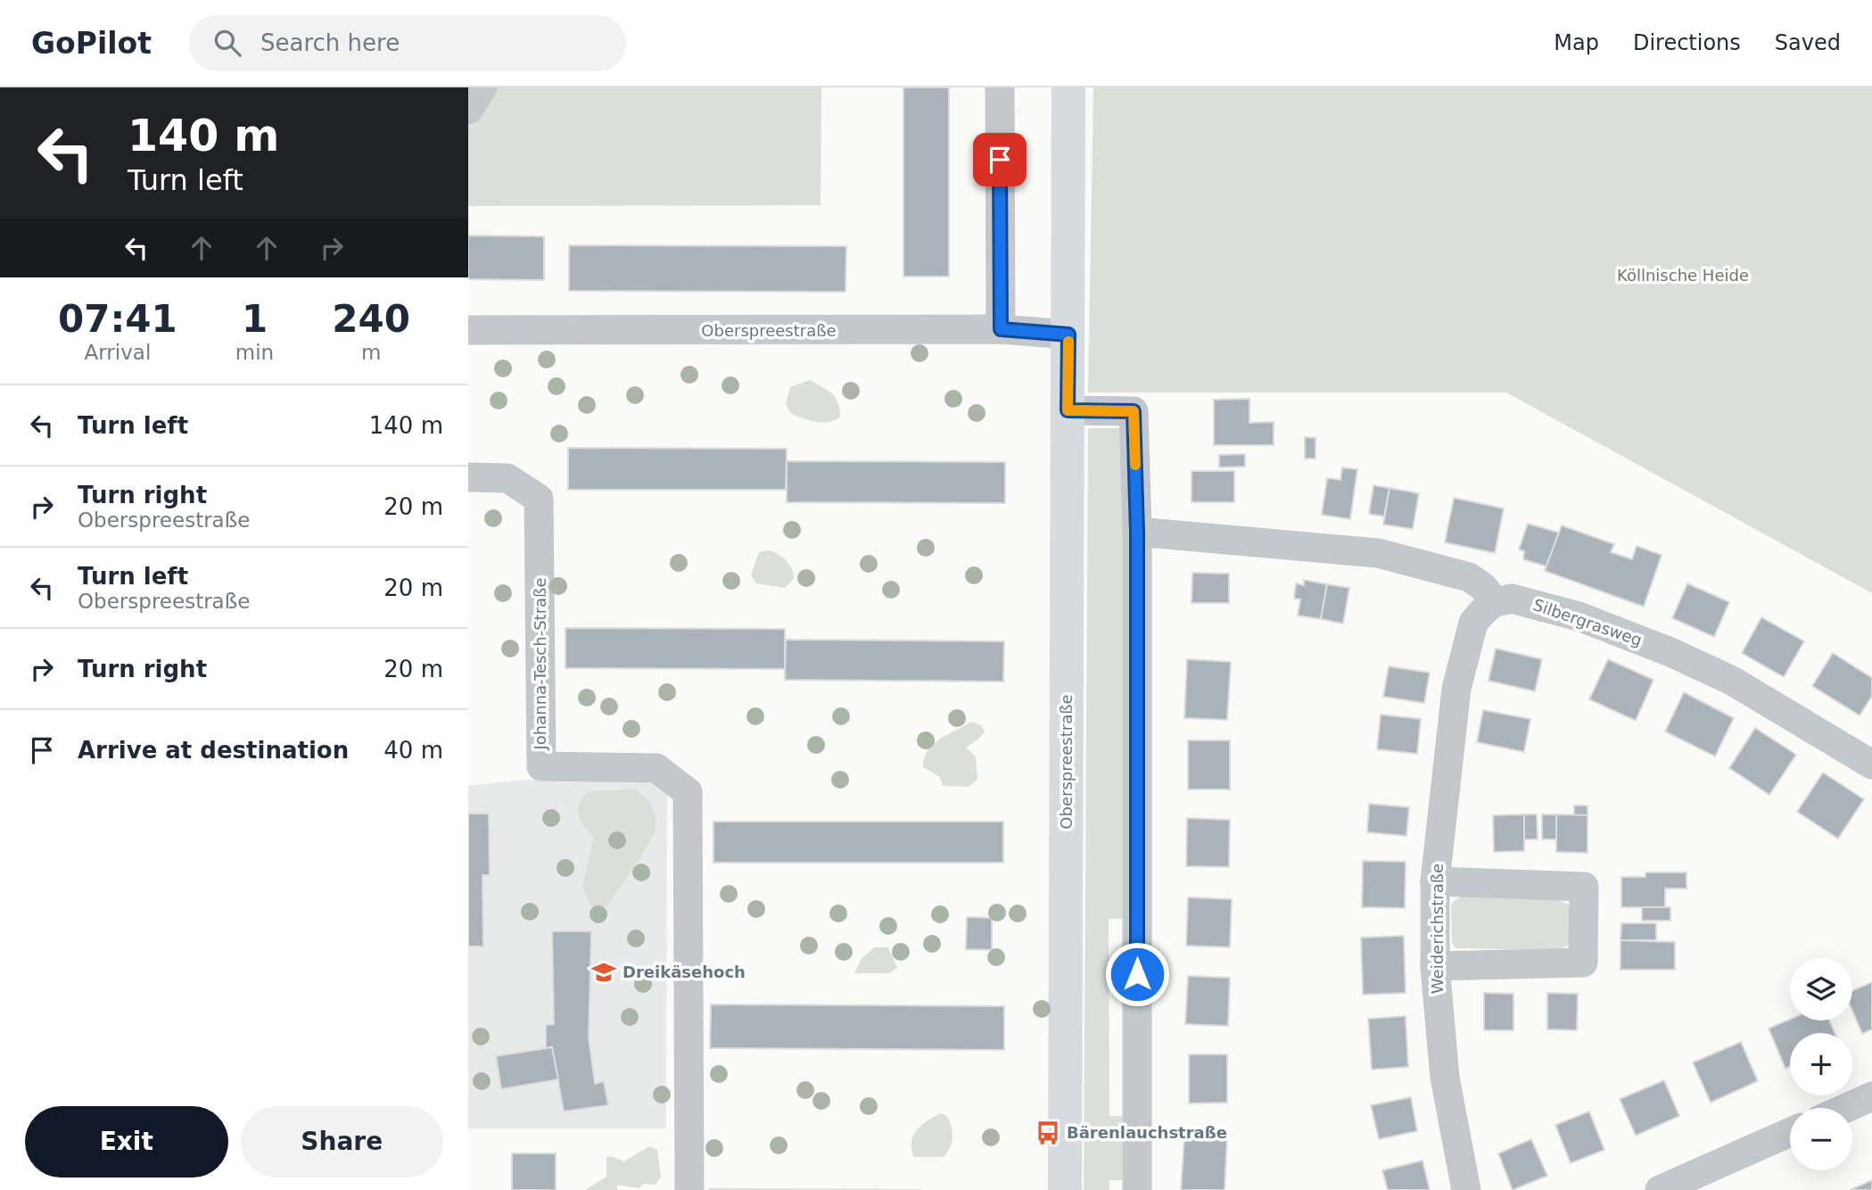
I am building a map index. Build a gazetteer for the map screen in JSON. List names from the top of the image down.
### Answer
{
  "streets": {
    "main road": ["Oberspreestraße"],
    "street": ["Silbergrasweg", "Johanna-Tesch-Straße", "Weiderichstraße"]
  },
  "crossings": [
    ["Silbergrasweg", "Weiderichstraße"]
  ],
  "parks": ["Köllnische Heide"],
  "places": {
    "school or university": ["Dreikäsehoch"],
    "bus stop": ["Bärenlauchstraße"]
  },
  "page": {
    "header": "GoPilot",
    "search": "Search here",
    "nav": ["Map", "Directions", "Saved"],
    "turn": ["140 m", "Turn left"],
    "eta": [
      "07:41",
      "Arrival",
      "1",
      "min",
      "240",
      "m"
    ],
    "list": [
      {
        "name": "Turn left",
        "value": "140 m"
      },
      {
        "name": "Turn right",
        "note": "Oberspreestraße",
        "value": "20 m"
      },
      {
        "name": "Turn left",
        "note": "Oberspreestraße",
        "value": "20 m"
      },
      {
        "name": "Turn right",
        "value": "20 m"
      },
      {
        "name": "Arrive at destination",
        "value": "40 m"
      }
    ],
    "map_buttons": ["+", "−"],
    "buttons": ["Exit", "Share"]
  }
}
